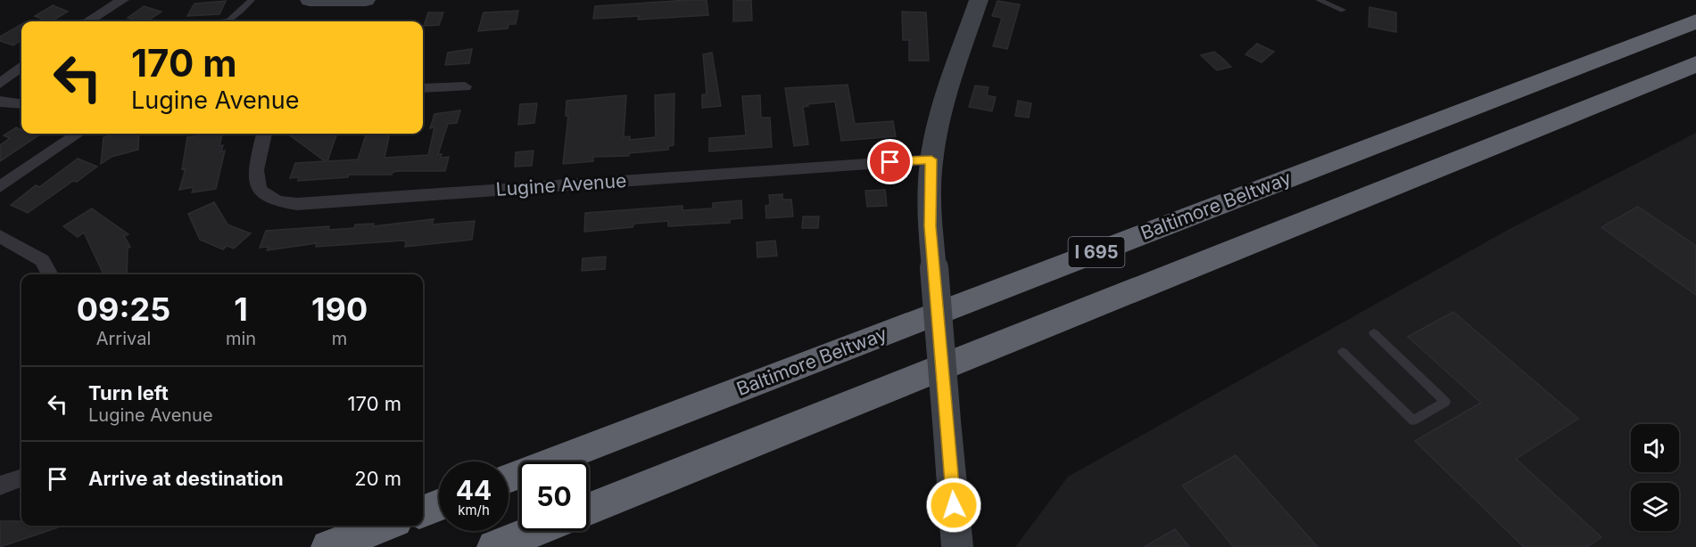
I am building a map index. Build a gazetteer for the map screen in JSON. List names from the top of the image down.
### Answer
{
  "streets": {
    "highway": ["Baltimore Beltway", "I 695"],
    "street": ["Lugine Avenue"]
  },
  "page": {
    "turn": ["170 m", "Lugine Avenue"],
    "eta": [
      "09:25",
      "Arrival",
      "1",
      "min",
      "190",
      "m"
    ],
    "list": [
      {
        "name": "Turn left",
        "note": "Lugine Avenue",
        "value": "170 m"
      },
      {
        "name": "Arrive at destination",
        "value": "20 m"
      }
    ],
    "speed": "44 km/h",
    "limit": "50"
  }
}
